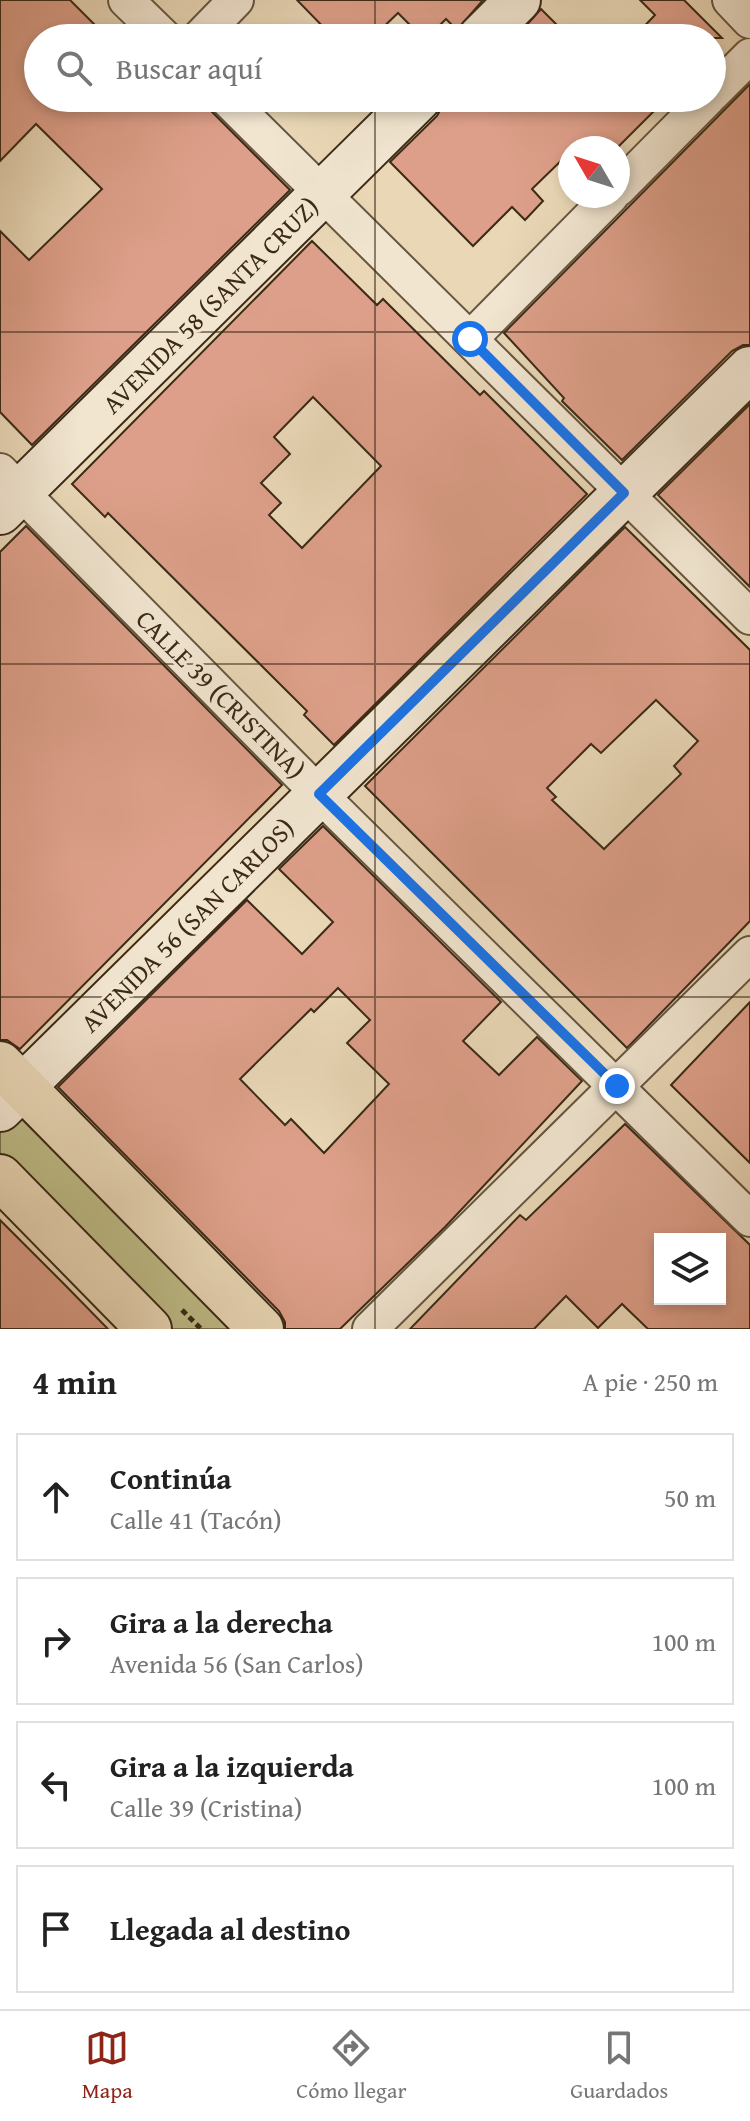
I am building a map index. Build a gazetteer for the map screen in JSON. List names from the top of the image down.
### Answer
{
  "streets": {
    "main road": ["AVENIDA 58 (SANTA CRUZ)", "AVENIDA 56 (SAN CARLOS)"],
    "street": ["CALLE 39 (CRISTINA)"]
  },
  "crossings": [
    ["AVENIDA 58 (SANTA CRUZ)", "CALLE 39 (CRISTINA)"],
    ["CALLE 39 (CRISTINA)", "AVENIDA 56 (SAN CARLOS)"]
  ],
  "north": "top left",
  "page": {
    "search": "Buscar aquí",
    "heading": ["4 min", "A pie · 250 m"],
    "list": [
      ["Continúa", "Calle 41 (Tacón)", "50 m"],
      ["Gira a la derecha", "Avenida 56 (San Carlos)", "100 m"],
      ["Gira a la izquierda", "Calle 39 (Cristina)", "100 m"],
      "Llegada al destino"
    ],
    "nav": ["Mapa", "Cómo llegar", "Guardados"]
  }
}
